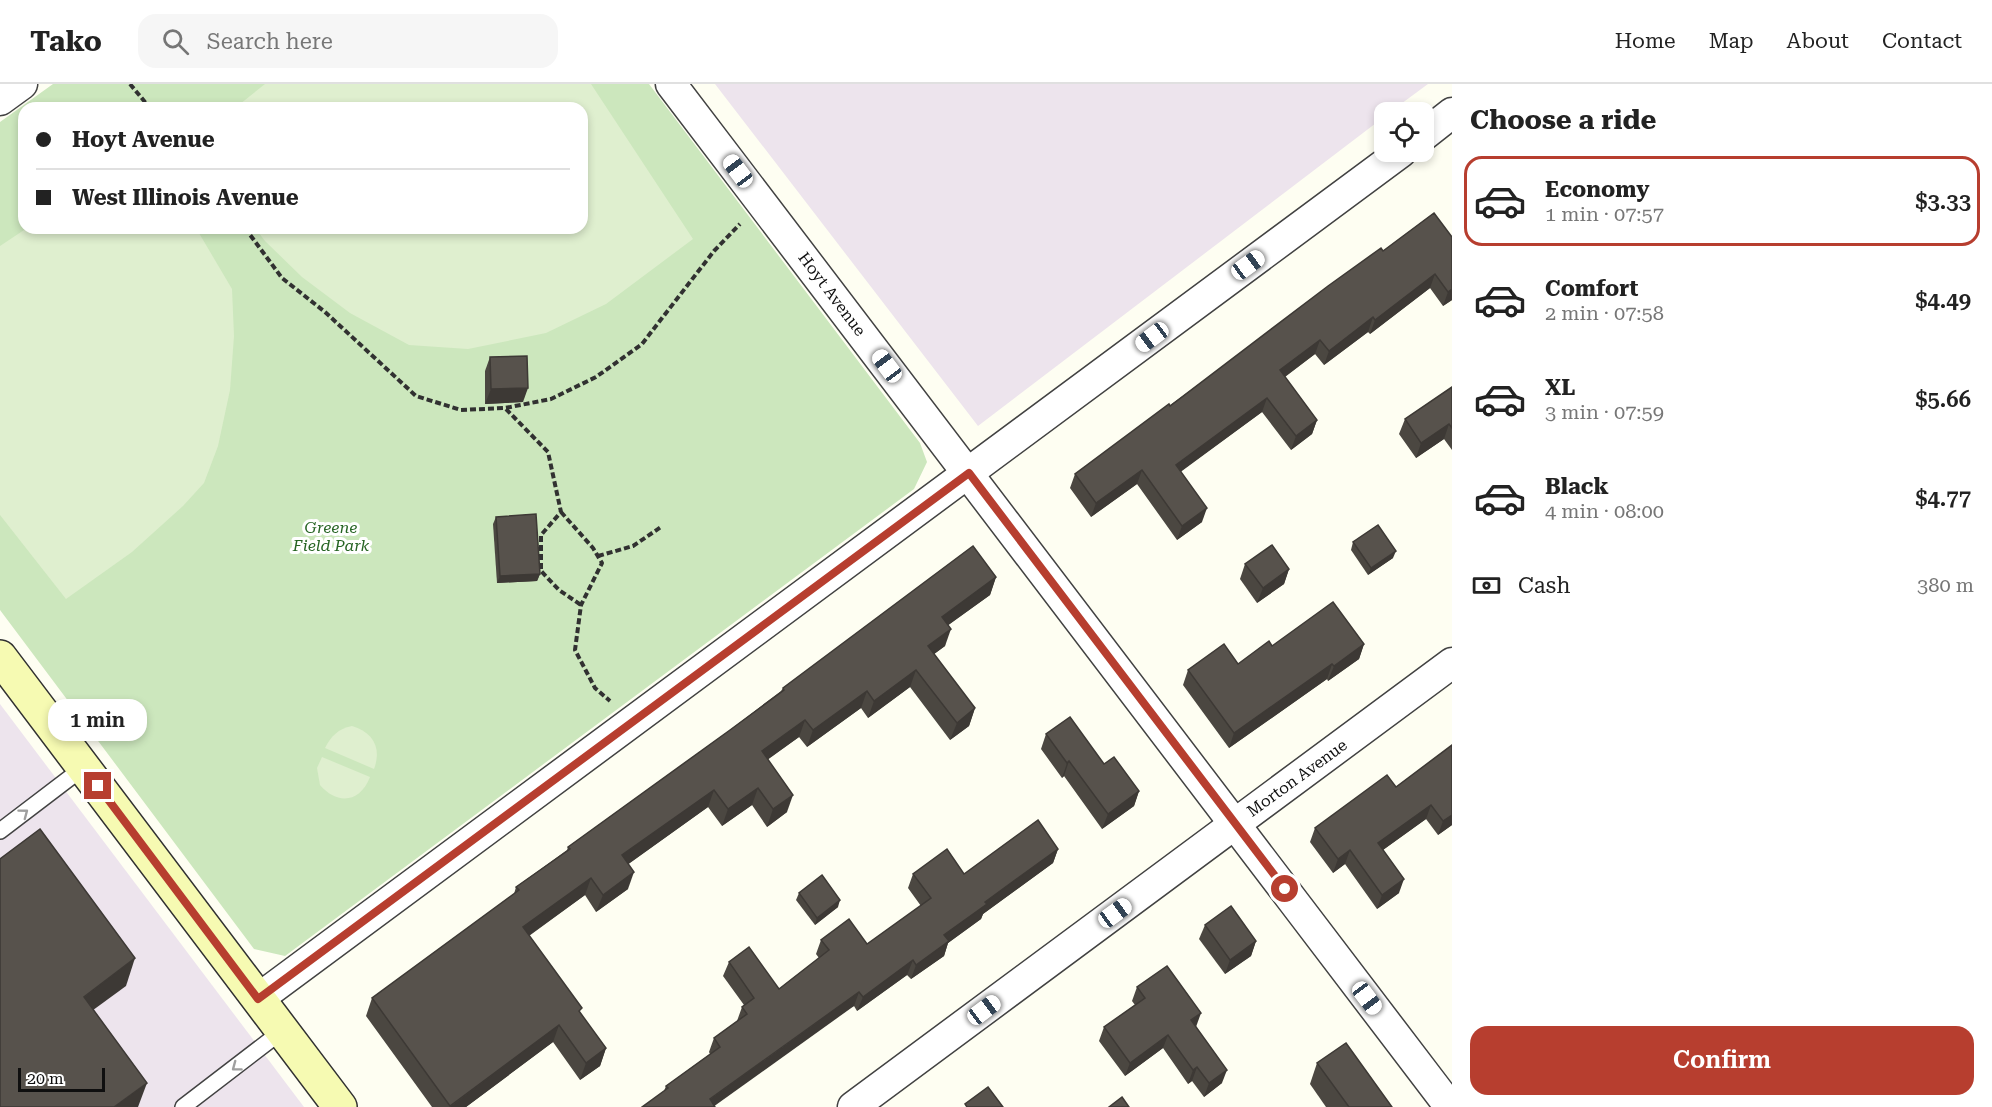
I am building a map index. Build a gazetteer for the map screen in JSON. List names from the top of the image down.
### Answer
{
  "streets": {
    "street": ["Hoyt Avenue", "Morton Avenue"]
  },
  "crossings": [
    ["Hoyt Avenue", "Morton Avenue"]
  ],
  "parks": ["Greene Field Park"],
  "scale_bar": "20 m",
  "page": {
    "header": "Tako",
    "search": "Search here",
    "nav": [
      "Home",
      "Map",
      "About",
      "Contact"
    ],
    "heading": "Choose a ride",
    "banner": ["Hoyt Avenue", "West Illinois Avenue"],
    "list": [
      {
        "name": "Economy",
        "note": "1 min · 07:57",
        "value": "$3.33"
      },
      {
        "name": "Comfort",
        "note": "2 min · 07:58",
        "value": "$4.49"
      },
      {
        "name": "XL",
        "note": "3 min · 07:59",
        "value": "$5.66"
      },
      {
        "name": "Black",
        "note": "4 min · 08:00",
        "value": "$4.77"
      }
    ],
    "pay": ["Cash", "380 m"],
    "bubble": "1 min",
    "buttons": "Confirm",
    "scale": "20 m"
  }
}
